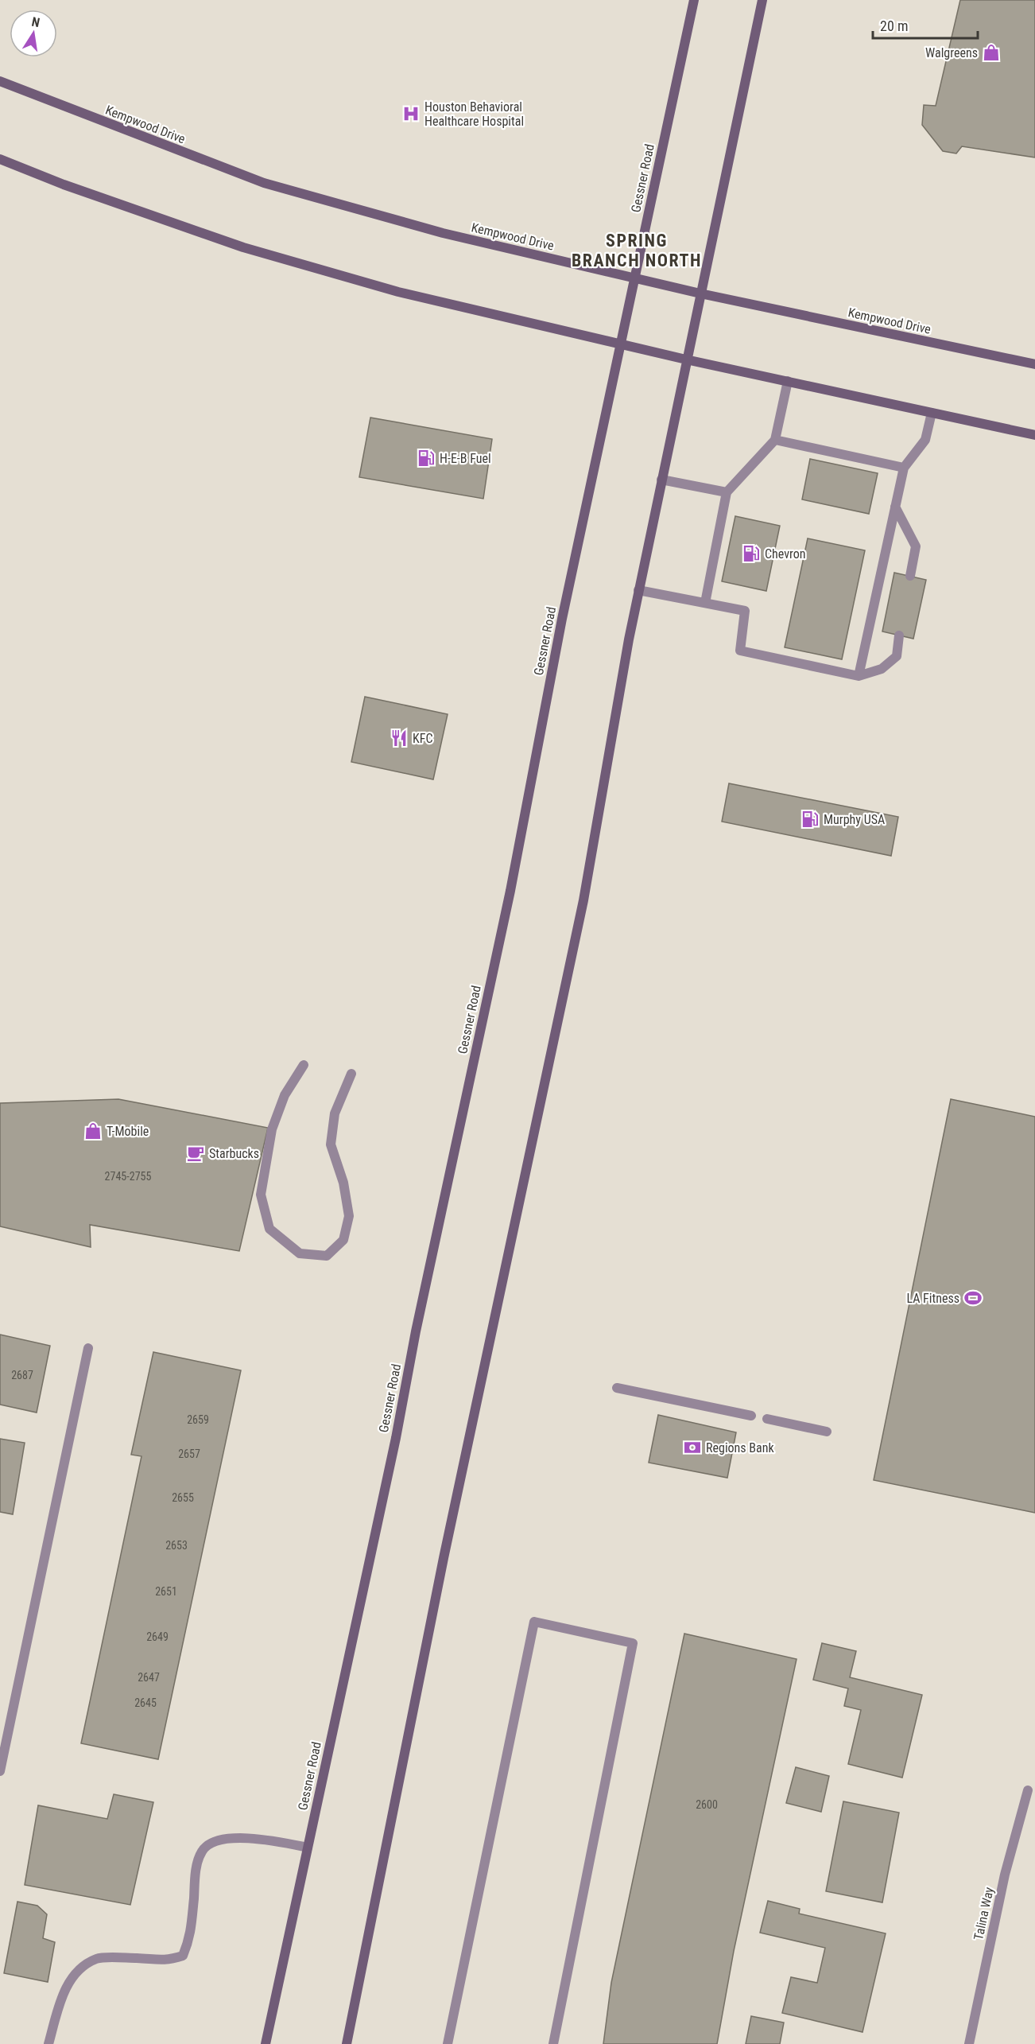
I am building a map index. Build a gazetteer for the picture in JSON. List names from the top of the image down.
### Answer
{
  "streets": {
    "main road": ["Kempwood Drive", "Gessner Road"],
    "street": ["Talina Way"]
  },
  "crossings": [
    ["Kempwood Drive", "Gessner Road"]
  ],
  "districts": ["SPRING BRANCH NORTH"],
  "places": {
    "shop": ["Walgreens", "T-Mobile"],
    "hospital": ["Houston Behavioral Healthcare Hospital"],
    "fuel station": ["H-E-B Fuel", "Chevron", "Murphy USA"],
    "restaurant": ["KFC"],
    "cafe": ["Starbucks"],
    "sports": ["LA Fitness"],
    "bank": ["Regions Bank"]
  },
  "house_numbers": [
    "2745-2755",
    "2687",
    "2659",
    "2657",
    "2655",
    "2653",
    "2651",
    "2649",
    "2647",
    "2645",
    "2600"
  ],
  "scale_bar": "20 m",
  "north": "top"
}
